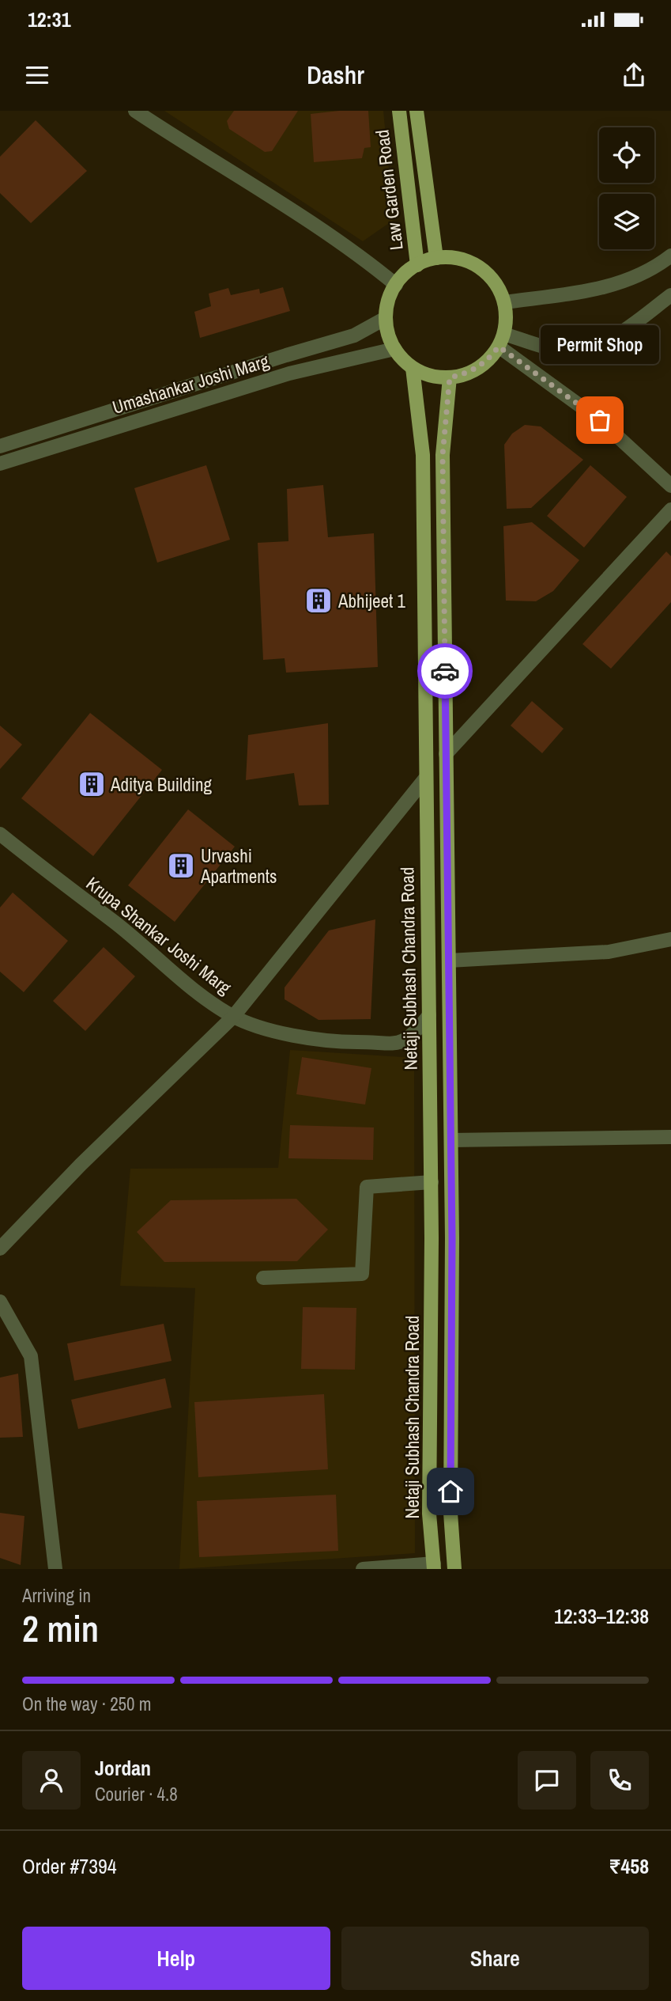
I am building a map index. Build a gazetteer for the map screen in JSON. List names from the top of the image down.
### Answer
{
  "streets": {
    "main road": ["Law Garden Road", "Netaji Subhash Chandra Road"],
    "street": ["Umashankar Joshi Marg", "Krupa Shankar Joshi Marg"]
  },
  "crossings": [
    ["Law Garden Road", "Umashankar Joshi Marg"],
    ["Law Garden Road", "Netaji Subhash Chandra Road"],
    ["Umashankar Joshi Marg", "Netaji Subhash Chandra Road"],
    ["Krupa Shankar Joshi Marg", "Netaji Subhash Chandra Road"]
  ],
  "places": {
    "other": ["Permit Shop"],
    "building": ["Abhijeet 1", "Aditya Building", "Urvashi Apartments"]
  },
  "page": {
    "status": "12:31",
    "header": "Dashr",
    "bubble": "Permit Shop",
    "heading": ["2 min", "Arriving in", "12:33–12:38"],
    "panel": [
      "Jordan",
      "Courier · 4.8",
      "Order #7394",
      "₹458"
    ],
    "bar": "On the way · 250 m",
    "buttons": ["Help", "Share"]
  }
}
